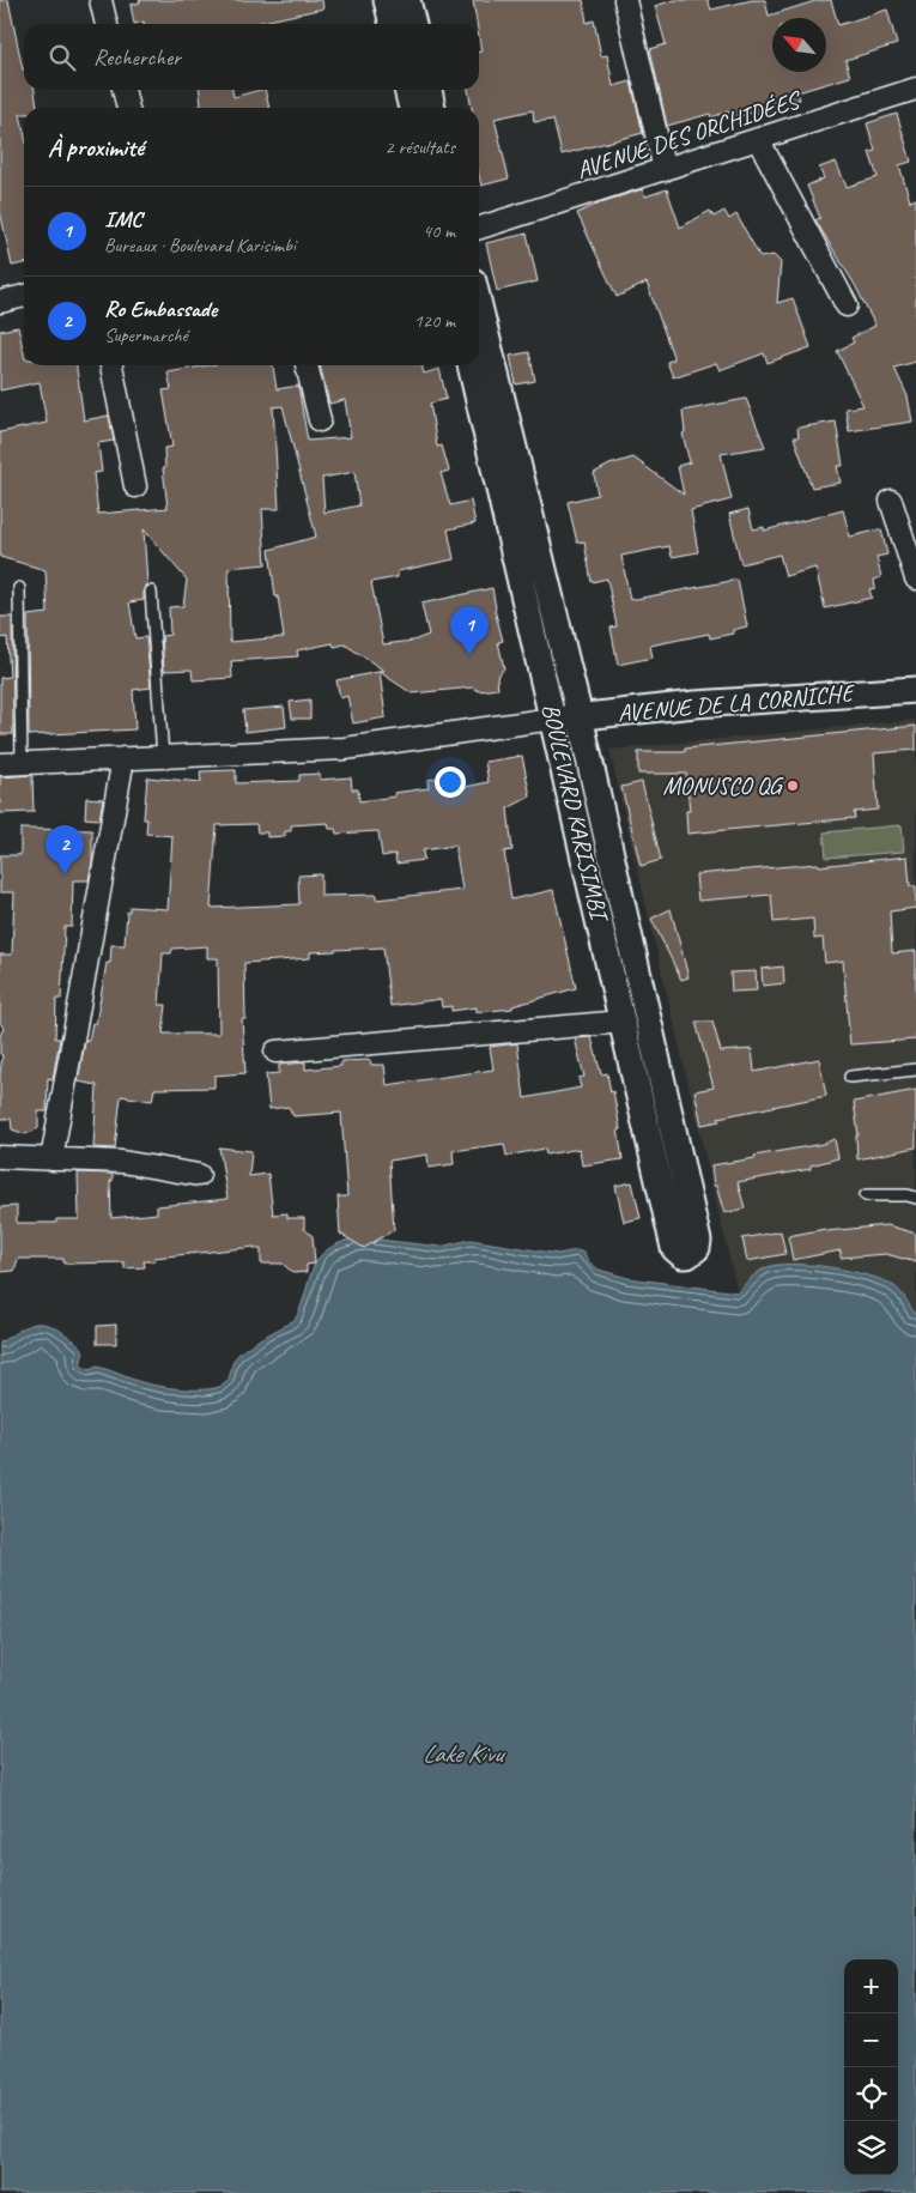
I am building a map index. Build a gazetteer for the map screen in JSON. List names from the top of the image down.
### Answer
{
  "streets": {
    "street": ["AVENUE DES ORCHIDÉES", "AVENUE DE LA CORNICHE", "BOULEVARD KARISIMBI"]
  },
  "crossings": [
    ["AVENUE DE LA CORNICHE", "BOULEVARD KARISIMBI"]
  ],
  "water": ["Lake Kivu"],
  "places": ["MONUSCO QG"],
  "north": "top left",
  "page": {
    "search": "Rechercher",
    "heading": ["À proximité", "2 résultats"],
    "list": [
      {
        "mark": "1",
        "name": "IMC",
        "note": "Bureaux · Boulevard Karisimbi",
        "value": "40 m"
      },
      {
        "mark": "2",
        "name": "Ro Embassade",
        "note": "Supermarché",
        "value": "120 m"
      }
    ],
    "pins": ["1", "2"],
    "map_buttons": ["+", "−"]
  }
}
